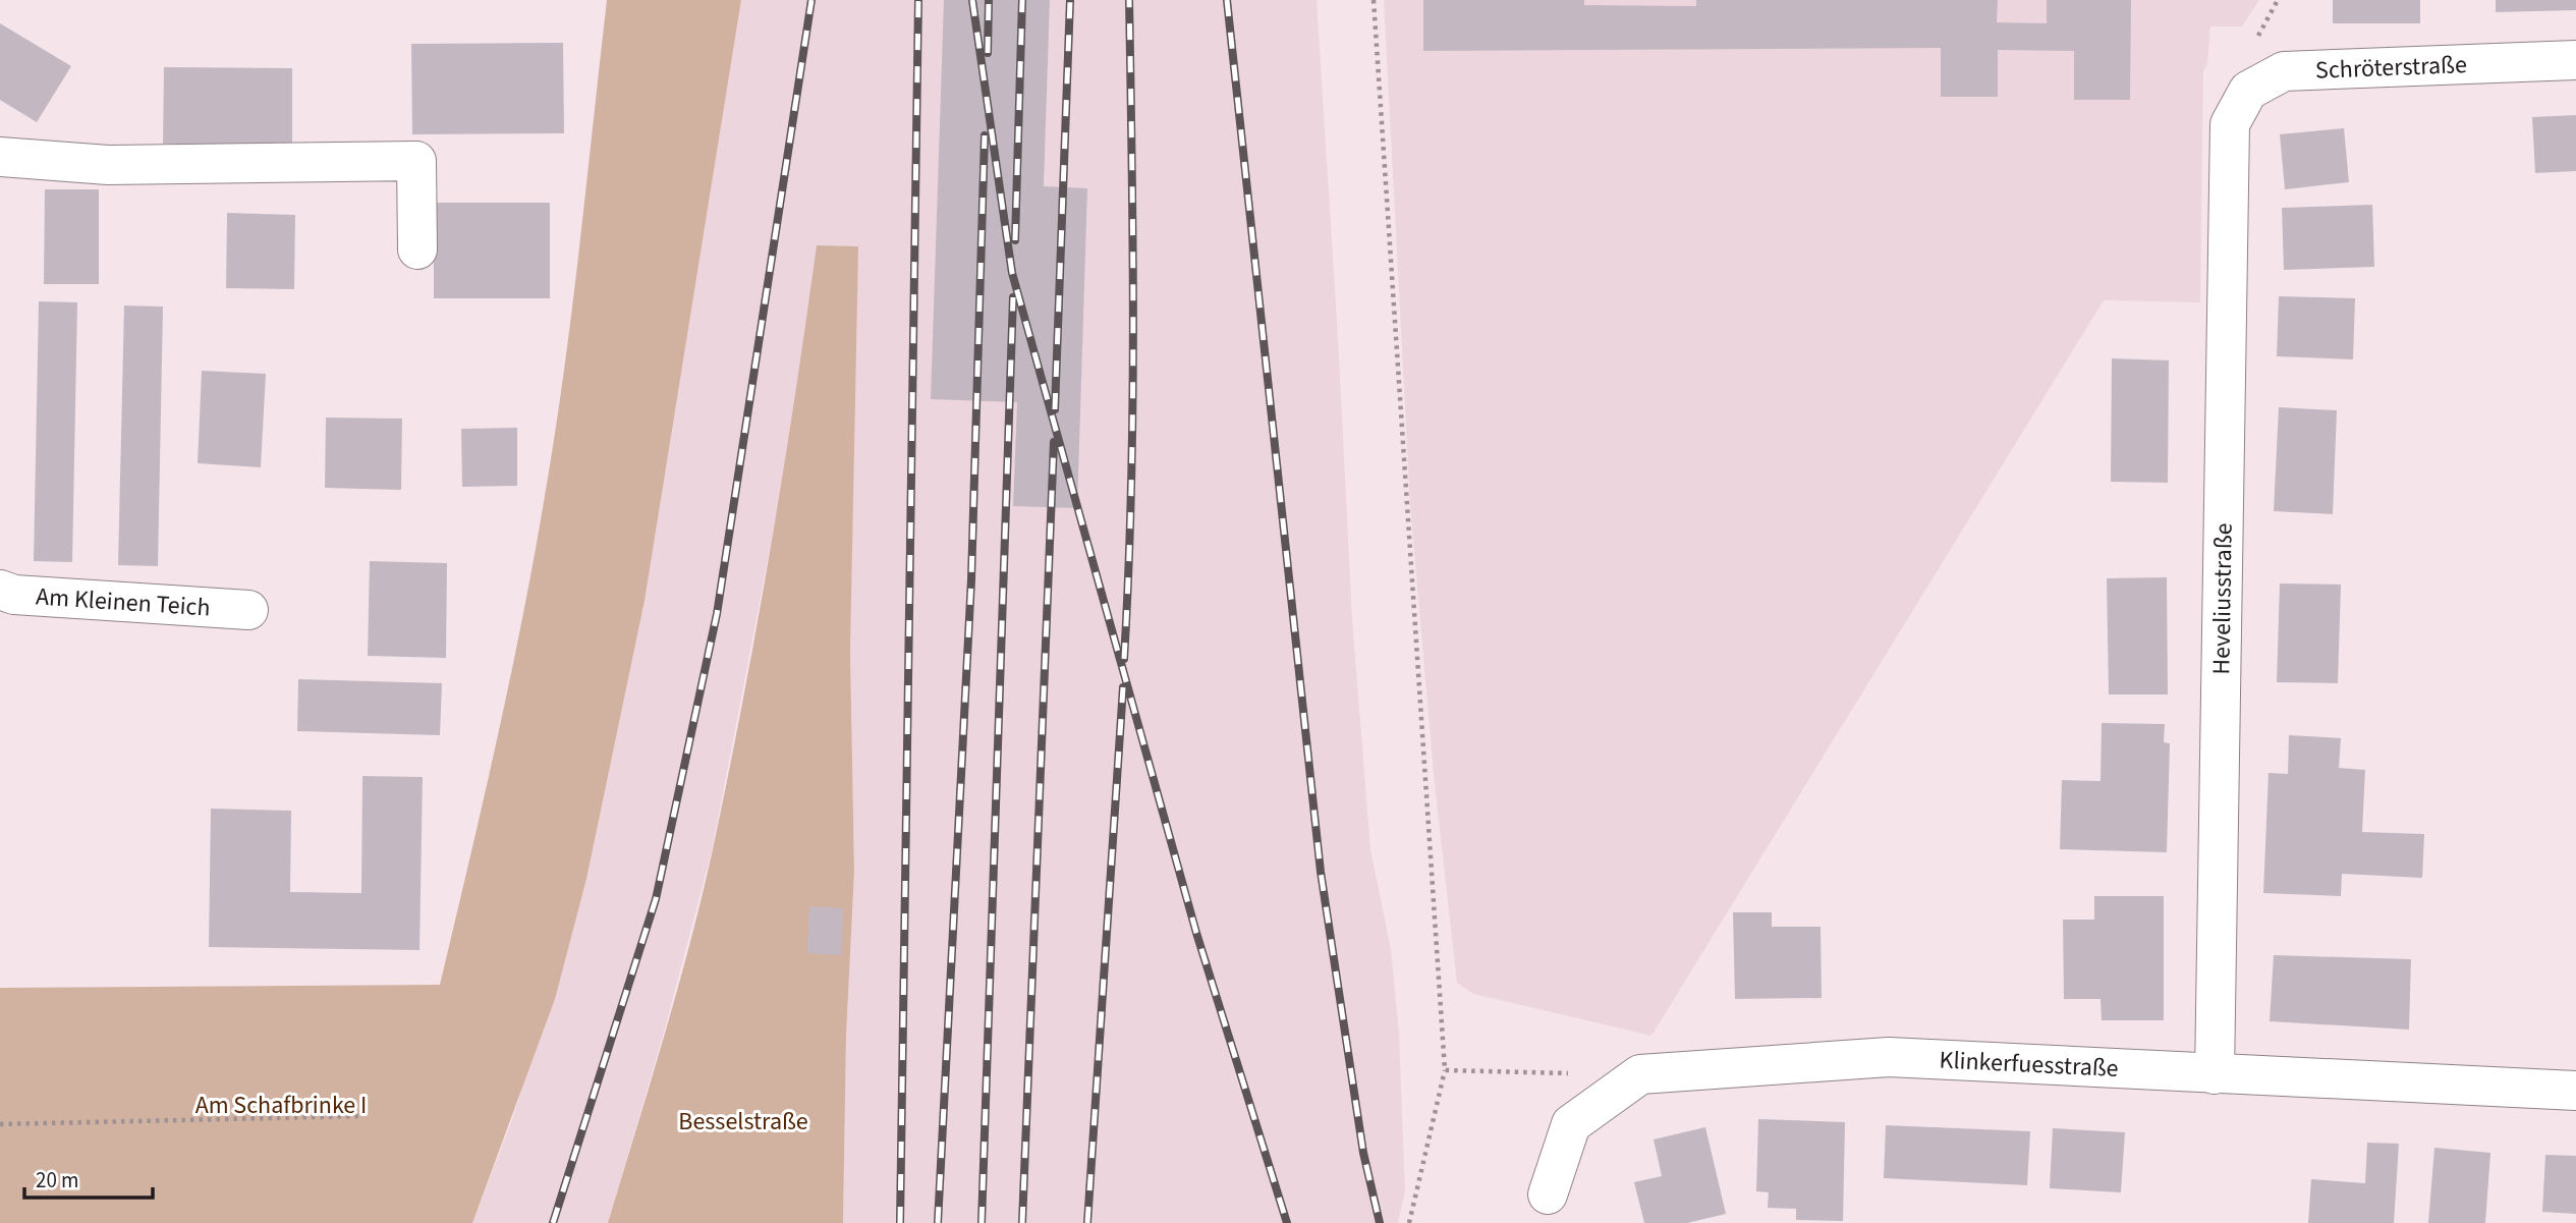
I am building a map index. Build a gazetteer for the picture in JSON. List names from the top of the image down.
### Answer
{
  "streets": {
    "street": [
      "Schröterstraße",
      "Heveliusstraße",
      "Am Kleinen Teich",
      "Klinkerfuesstraße"
    ]
  },
  "crossings": [
    ["Schröterstraße", "Heveliusstraße"],
    ["Heveliusstraße", "Klinkerfuesstraße"]
  ],
  "parks": ["Am Schafbrinke I", "Besselstraße"],
  "scale_bar": "20 m"
}
